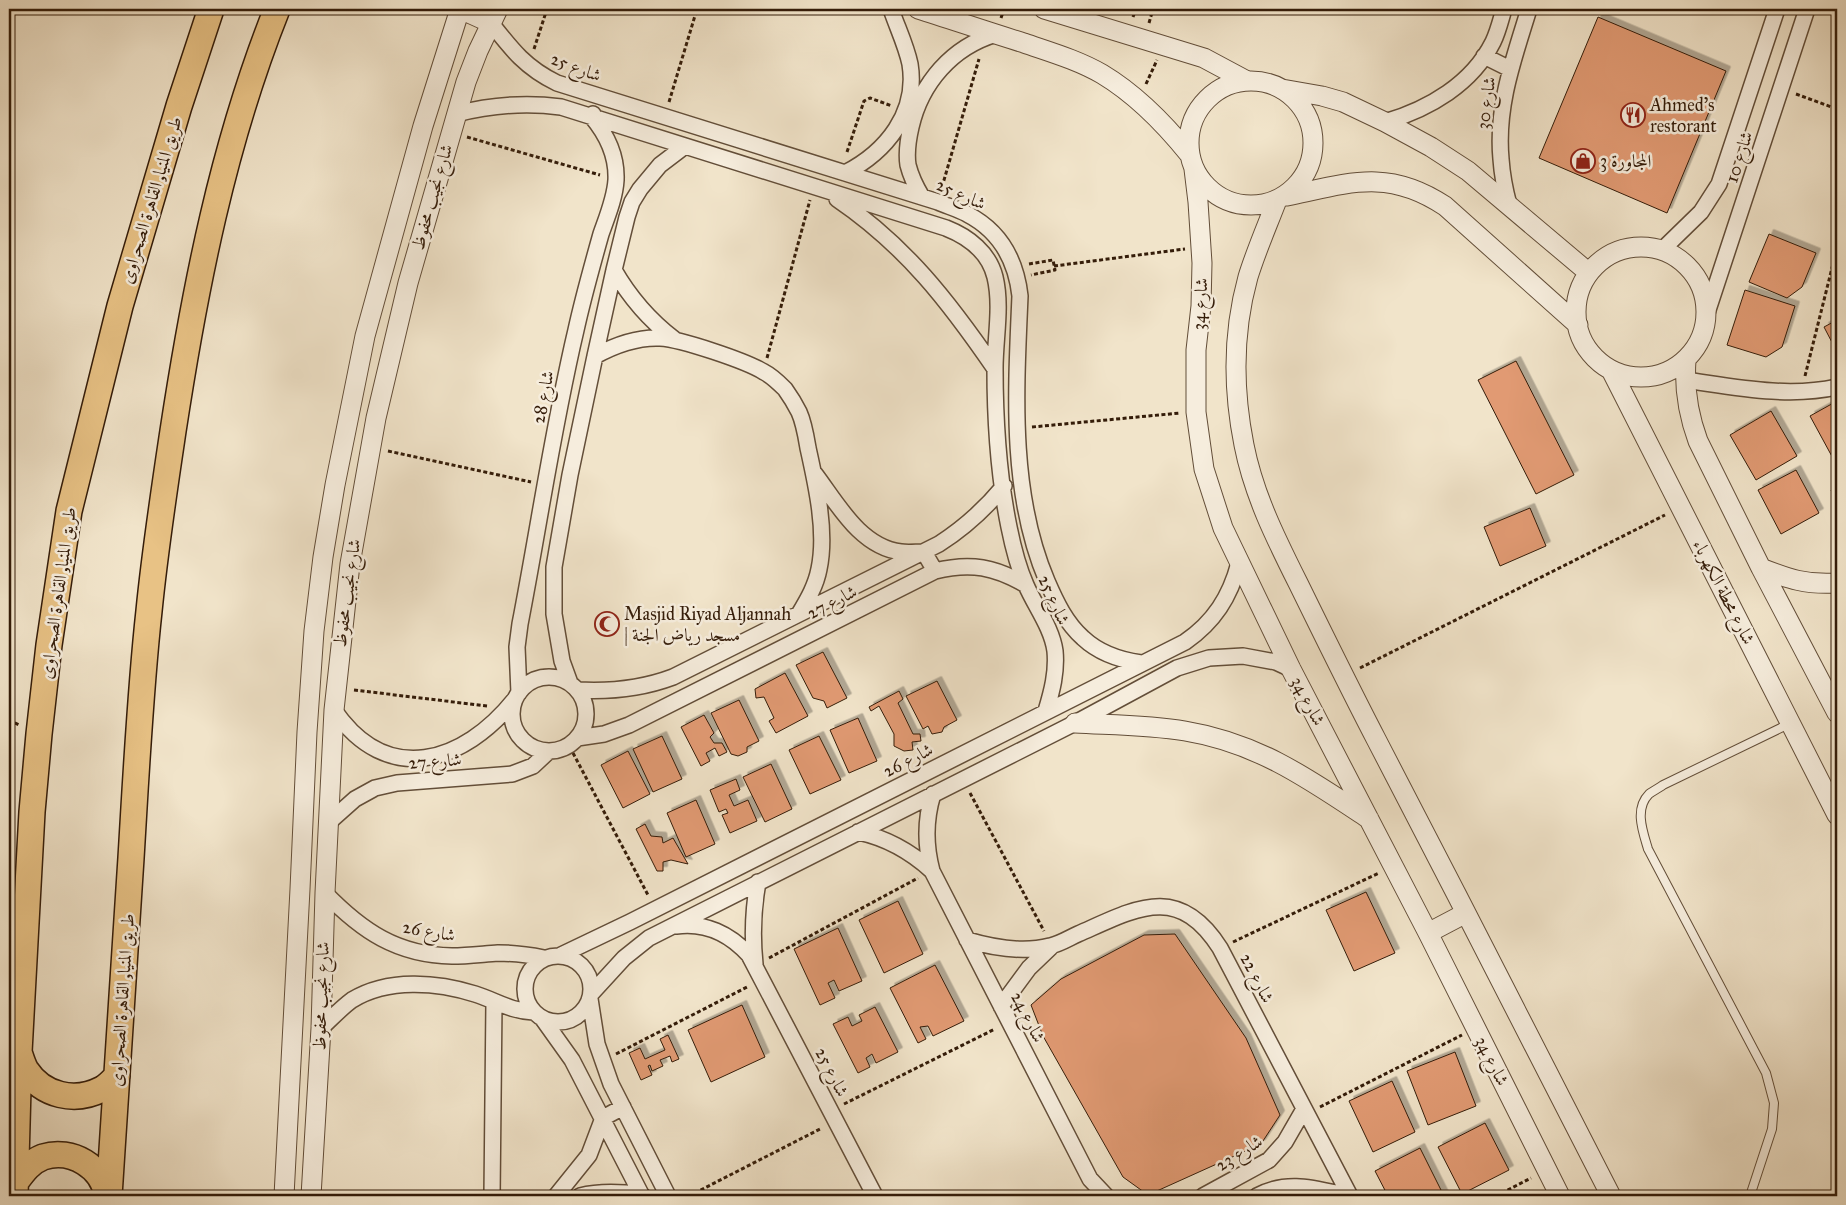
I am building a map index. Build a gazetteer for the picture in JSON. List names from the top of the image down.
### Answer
{
  "streets": {
    "highway": ["طريق المنيا, القاهرة الصحراوى"],
    "street": [
      "شارع 25",
      "شارع 30",
      "شارع 10",
      "شارع نجيب محفوظ",
      "شارع 34",
      "شارع 28",
      "شارع محطة الكهرباء",
      "شارع 27",
      "شارع 26",
      "شارع 22",
      "شارع 24",
      "شارع 23"
    ]
  },
  "crossings": [
    ["شارع 25", "شارع نجيب محفوظ"],
    ["شارع 25", "شارع 28"],
    ["شارع 25", "شارع 27"],
    ["شارع 25", "شارع 26"],
    ["شارع 10", "شارع محطة الكهرباء"],
    ["شارع نجيب محفوظ", "شارع 27"],
    ["شارع نجيب محفوظ", "شارع 26"],
    ["شارع 34", "شارع 26"],
    ["شارع 28", "شارع 27"],
    ["شارع 22", "شارع 24"],
    ["شارع 22", "شارع 23"]
  ],
  "places": {
    "restaurant": ["Ahmed's restorant"],
    "shop": ["المجاورة 3"],
    "mosque": ["Masjid Riyad Aljannah | مسجد رياض الجنة"]
  }
}
